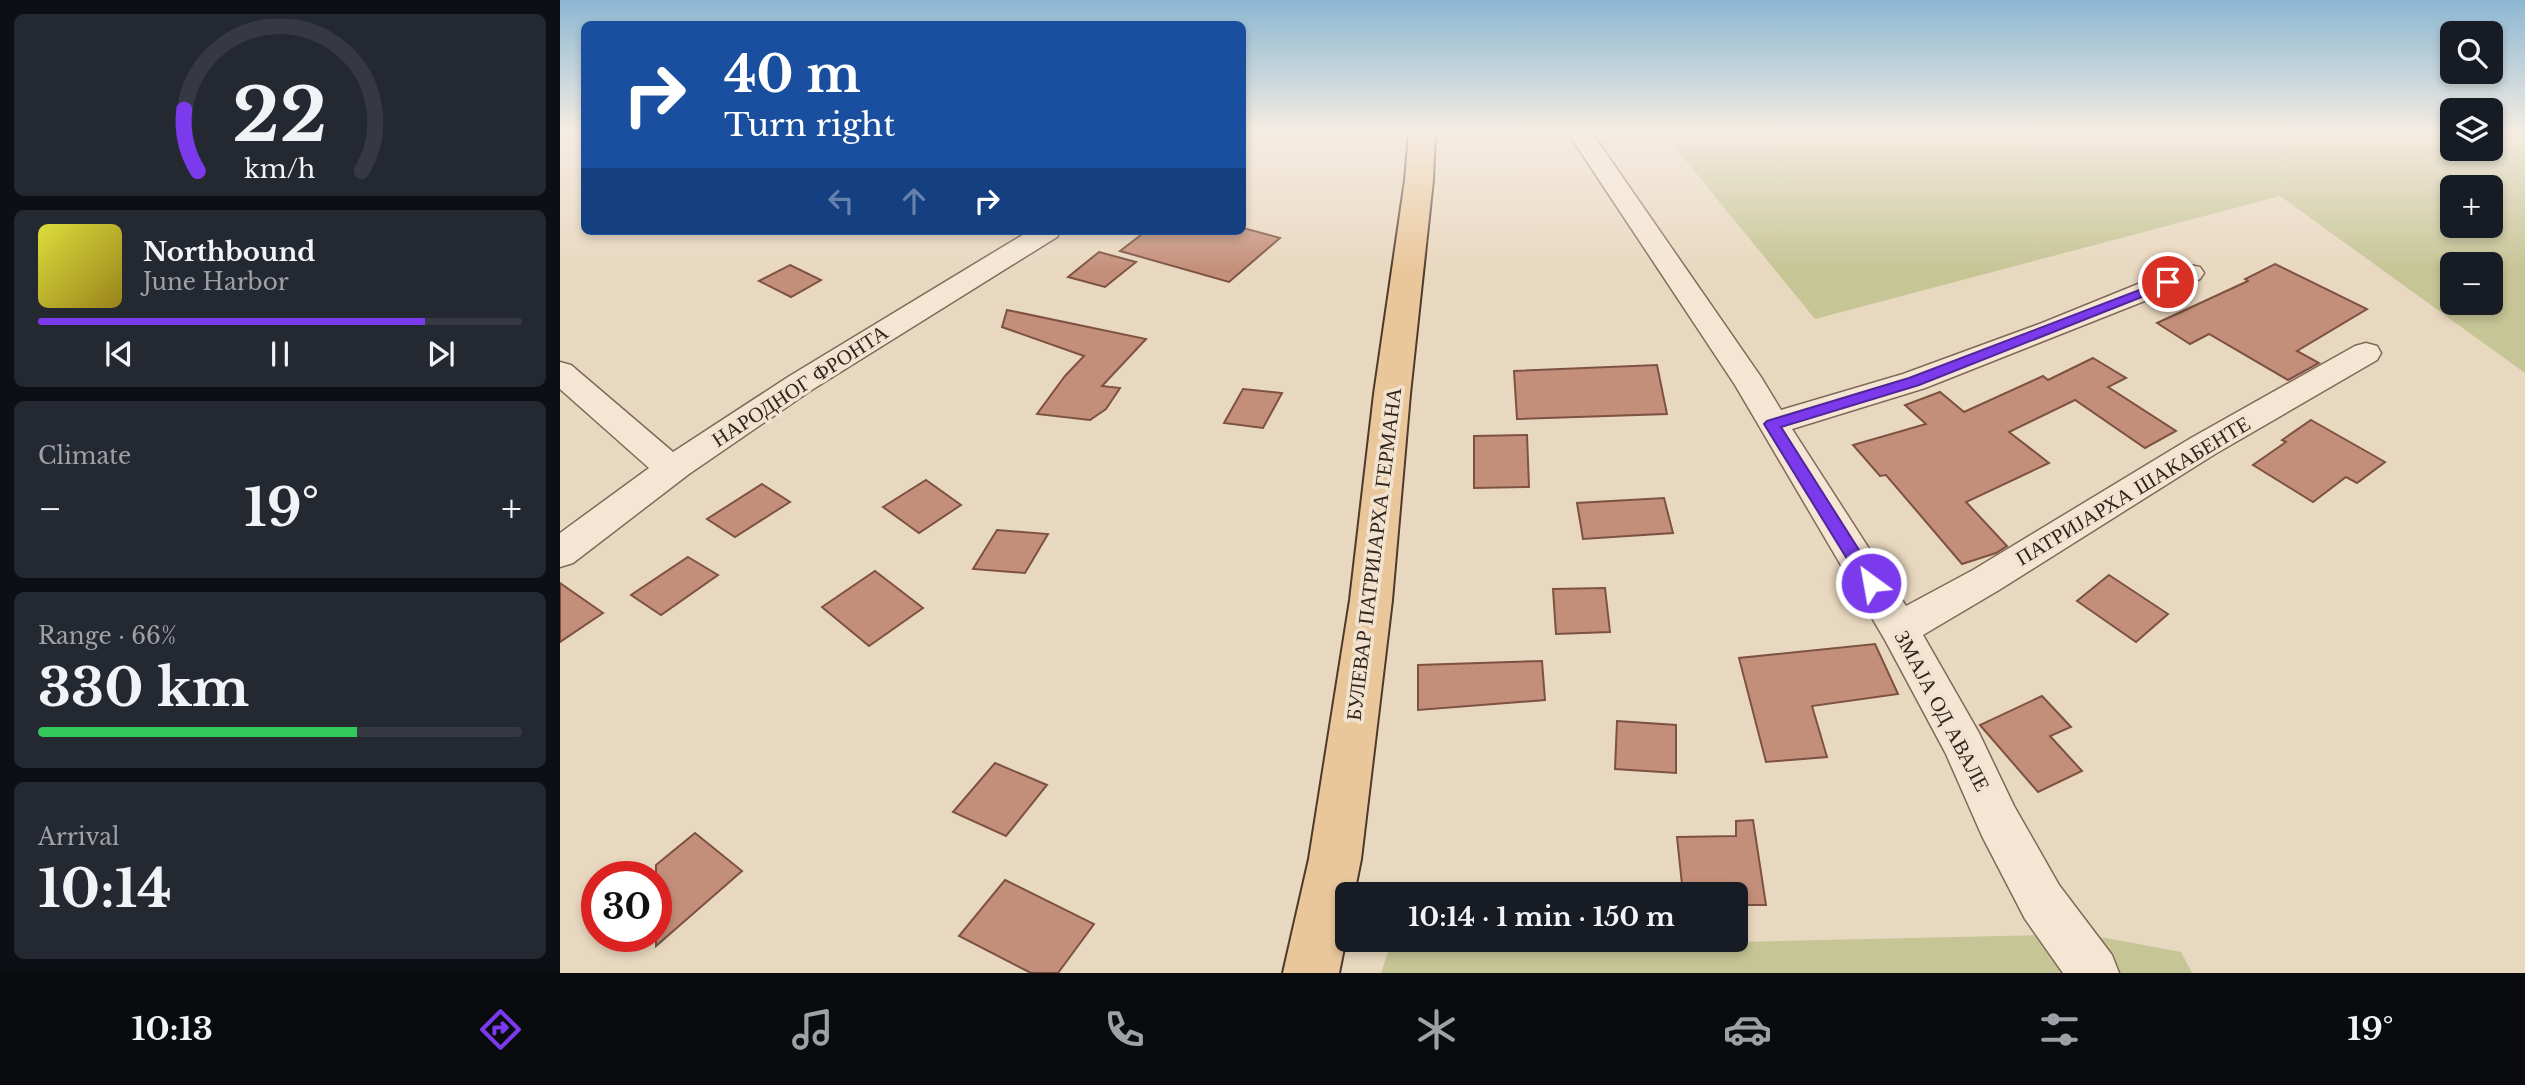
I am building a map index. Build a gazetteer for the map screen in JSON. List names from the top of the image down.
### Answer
{
  "streets": {
    "main road": ["БУЛЕВАР ПАТРИЈАРХА ГЕРМАНА"],
    "street": ["НАРОДНОГ ФРОНТА", "ПАТРИЈАРХА ШАКАБЕНТЕ", "ЗМАЈА ОД АВАЛЕ"]
  },
  "crossings": [
    ["ПАТРИЈАРХА ШАКАБЕНТЕ", "ЗМАЈА ОД АВАЛЕ"]
  ],
  "page": {
    "map_buttons": ["+", "−"],
    "turn": ["40 m", "Turn right"],
    "song": ["Northbound", "June Harbor"],
    "tile": [
      "Climate",
      ["Range · 66%", "330 km"],
      ["Arrival", "10:14"]
    ],
    "heat": ["−", "19°", "+"],
    "limit": "30",
    "trip": "10:14 · 1 min · 150 m",
    "tabs": ["10:13", "19°"],
    "gauge": ["22", "km/h"]
  }
}
